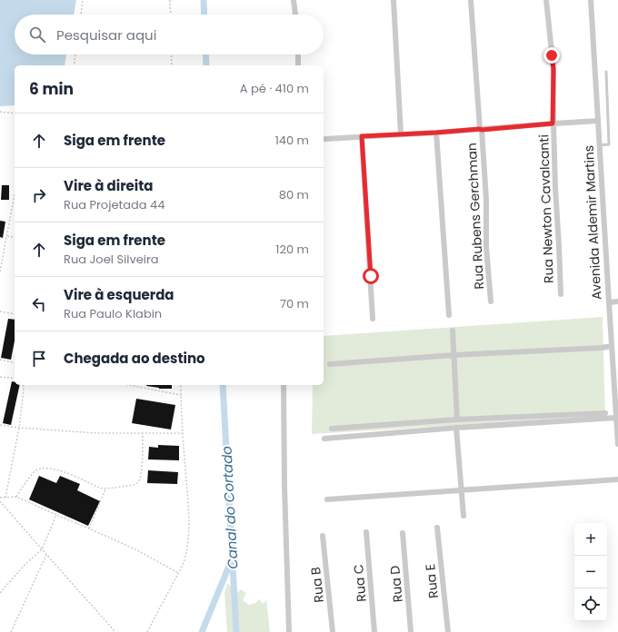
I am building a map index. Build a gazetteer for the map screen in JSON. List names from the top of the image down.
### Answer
{
  "streets": {
    "street": [
      "Rua Newton Cavalcanti",
      "Rua Rubens Gerchman",
      "Avenida Aldemir Martins",
      "Rua E",
      "Rua C",
      "Rua D",
      "Rua B"
    ]
  },
  "water": ["Canal do Cortado"],
  "page": {
    "search": "Pesquisar aqui",
    "heading": ["6 min", "A pé · 410 m"],
    "list": [
      ["Siga em frente", "140 m"],
      ["Vire à direita", "Rua Projetada 44", "80 m"],
      ["Siga em frente", "Rua Joel Silveira", "120 m"],
      ["Vire à esquerda", "Rua Paulo Klabin", "70 m"],
      "Chegada ao destino"
    ],
    "map_buttons": ["+", "−"]
  }
}
